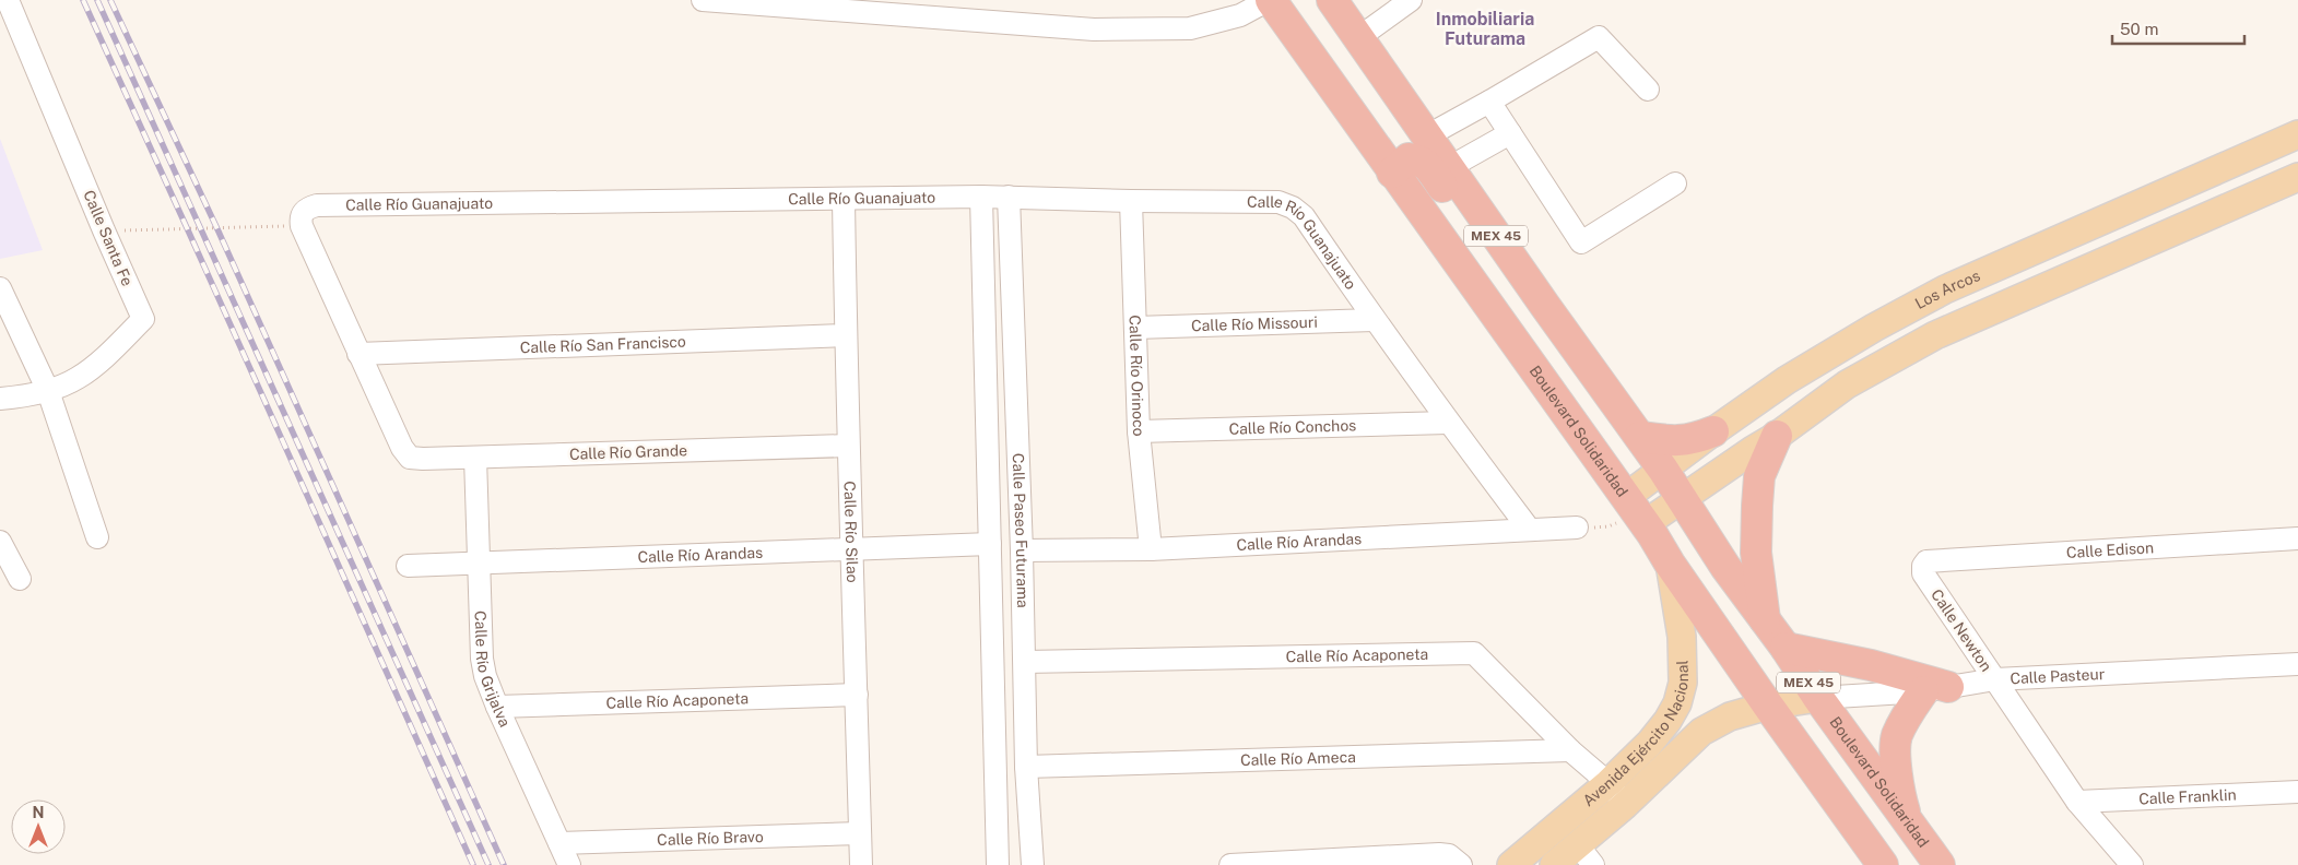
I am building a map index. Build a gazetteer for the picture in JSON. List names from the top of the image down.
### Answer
{
  "streets": {
    "highway": ["MEX 45", "Boulevard Solidaridad"],
    "main road": ["Los Arcos", "Avenida Ejército Nacional"],
    "street": [
      "Calle Río Guanajuato",
      "Calle Santa Fe",
      "Calle Río Missouri",
      "Calle Río San Francisco",
      "Calle Río Orinoco",
      "Calle Río Conchos",
      "Calle Río Grande",
      "Calle Paseo Futurama",
      "Calle Río Silao",
      "Calle Río Arandas",
      "Calle Edison",
      "Calle Newton",
      "Calle Río Acaponeta",
      "Calle Río Grijalva",
      "Calle Pasteur",
      "Calle Río Ameca",
      "Calle Franklin",
      "Calle Río Bravo"
    ]
  },
  "crossings": [
    ["Calle Río Guanajuato", "Calle Río Missouri"],
    ["Calle Río Guanajuato", "Calle Río Orinoco"],
    ["Calle Río Guanajuato", "Calle Río Conchos"],
    ["Calle Río Guanajuato", "Calle Paseo Futurama"],
    ["Calle Río Guanajuato", "Calle Río Silao"],
    ["Calle Río Guanajuato", "Calle Río Arandas"],
    ["Los Arcos", "Boulevard Solidaridad"],
    ["Calle Río Missouri", "Calle Río Orinoco"],
    ["Calle Río San Francisco", "Calle Río Grande"],
    ["Calle Río San Francisco", "Calle Río Silao"],
    ["Calle Río Orinoco", "Calle Río Conchos"],
    ["Calle Río Orinoco", "Calle Río Arandas"],
    ["Boulevard Solidaridad", "Calle Pasteur"],
    ["Boulevard Solidaridad", "Avenida Ejército Nacional"],
    ["Calle Río Grande", "Calle Río Silao"],
    ["Calle Río Grande", "Calle Río Grijalva"],
    ["Calle Paseo Futurama", "Calle Río Arandas"],
    ["Calle Paseo Futurama", "Calle Río Acaponeta"],
    ["Calle Paseo Futurama", "Calle Río Ameca"],
    ["Calle Río Silao", "Calle Río Arandas"],
    ["Calle Río Silao", "Calle Río Acaponeta"],
    ["Calle Río Silao", "Calle Río Bravo"],
    ["Calle Río Arandas", "Calle Río Grijalva"],
    ["Calle Edison", "Calle Newton"],
    ["Calle Newton", "Calle Pasteur"],
    ["Calle Newton", "Calle Franklin"],
    ["Calle Río Acaponeta", "Calle Río Grijalva"],
    ["Calle Río Acaponeta", "Avenida Ejército Nacional"],
    ["Calle Río Acaponeta", "Calle Río Ameca"],
    ["Calle Río Grijalva", "Calle Río Bravo"],
    ["Calle Pasteur", "Avenida Ejército Nacional"]
  ],
  "districts": ["Inmobiliaria Futurama"],
  "scale_bar": "50 m",
  "north": "top"
}
